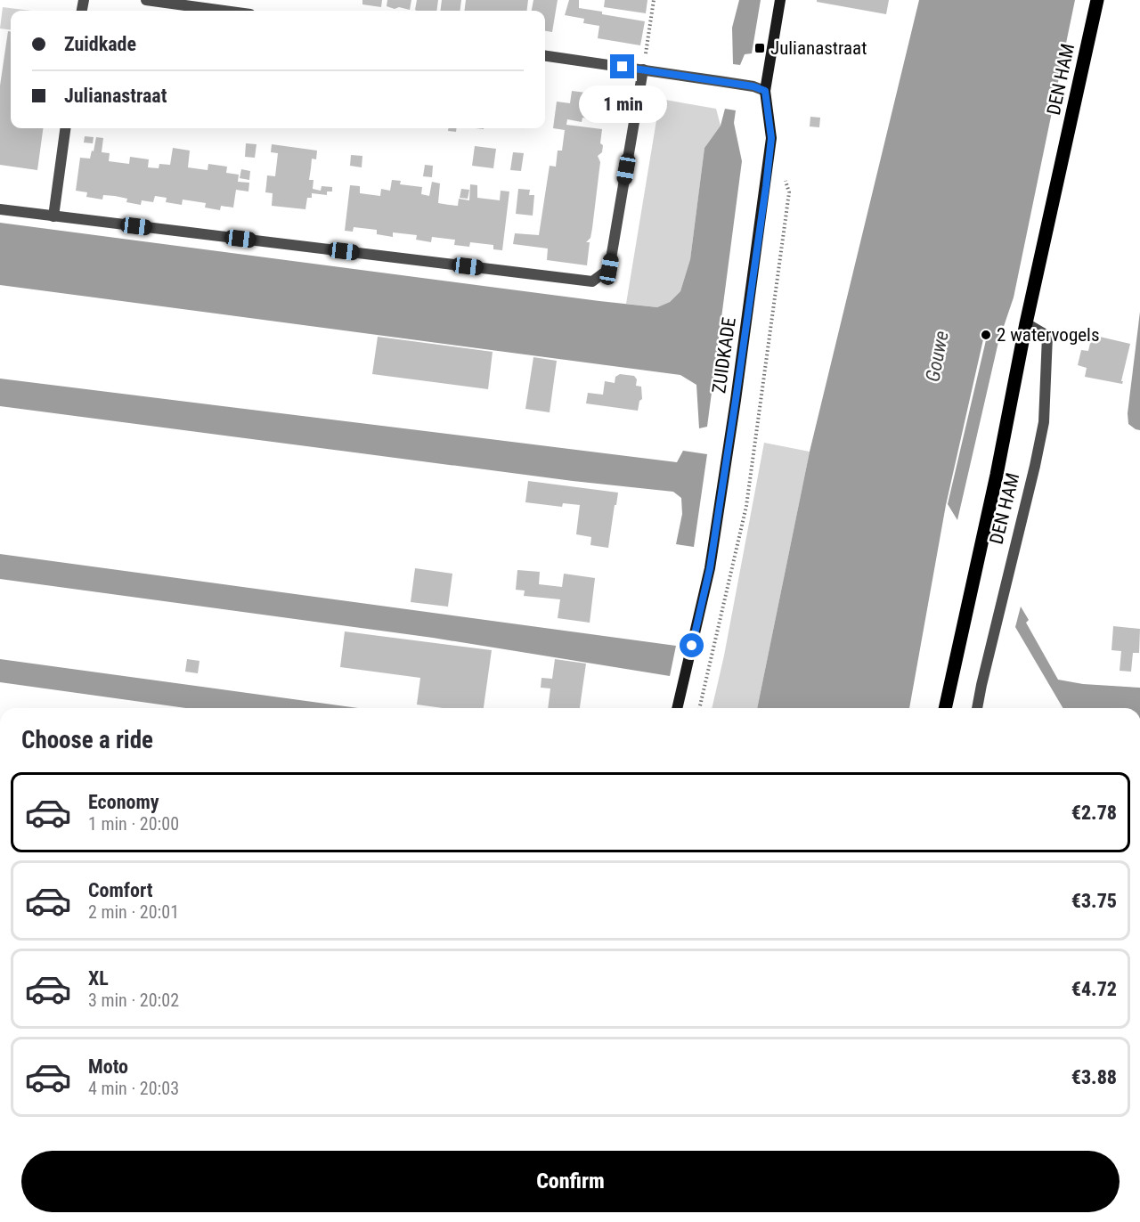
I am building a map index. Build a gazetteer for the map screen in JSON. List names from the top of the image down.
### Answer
{
  "streets": {
    "main road": ["DEN HAM"],
    "street": ["ZUIDKADE"]
  },
  "water": ["Gouwe"],
  "places": {
    "transit": ["Julianastraat"],
    "other": ["2 watervogels"]
  },
  "page": {
    "banner": ["Zuidkade", "Julianastraat"],
    "bubble": "1 min",
    "heading": "Choose a ride",
    "list": [
      {
        "name": "Economy",
        "note": "1 min · 20:00",
        "value": "€2.78"
      },
      {
        "name": "Comfort",
        "note": "2 min · 20:01",
        "value": "€3.75"
      },
      {
        "name": "XL",
        "note": "3 min · 20:02",
        "value": "€4.72"
      },
      {
        "name": "Moto",
        "note": "4 min · 20:03",
        "value": "€3.88"
      }
    ],
    "buttons": "Confirm"
  }
}
